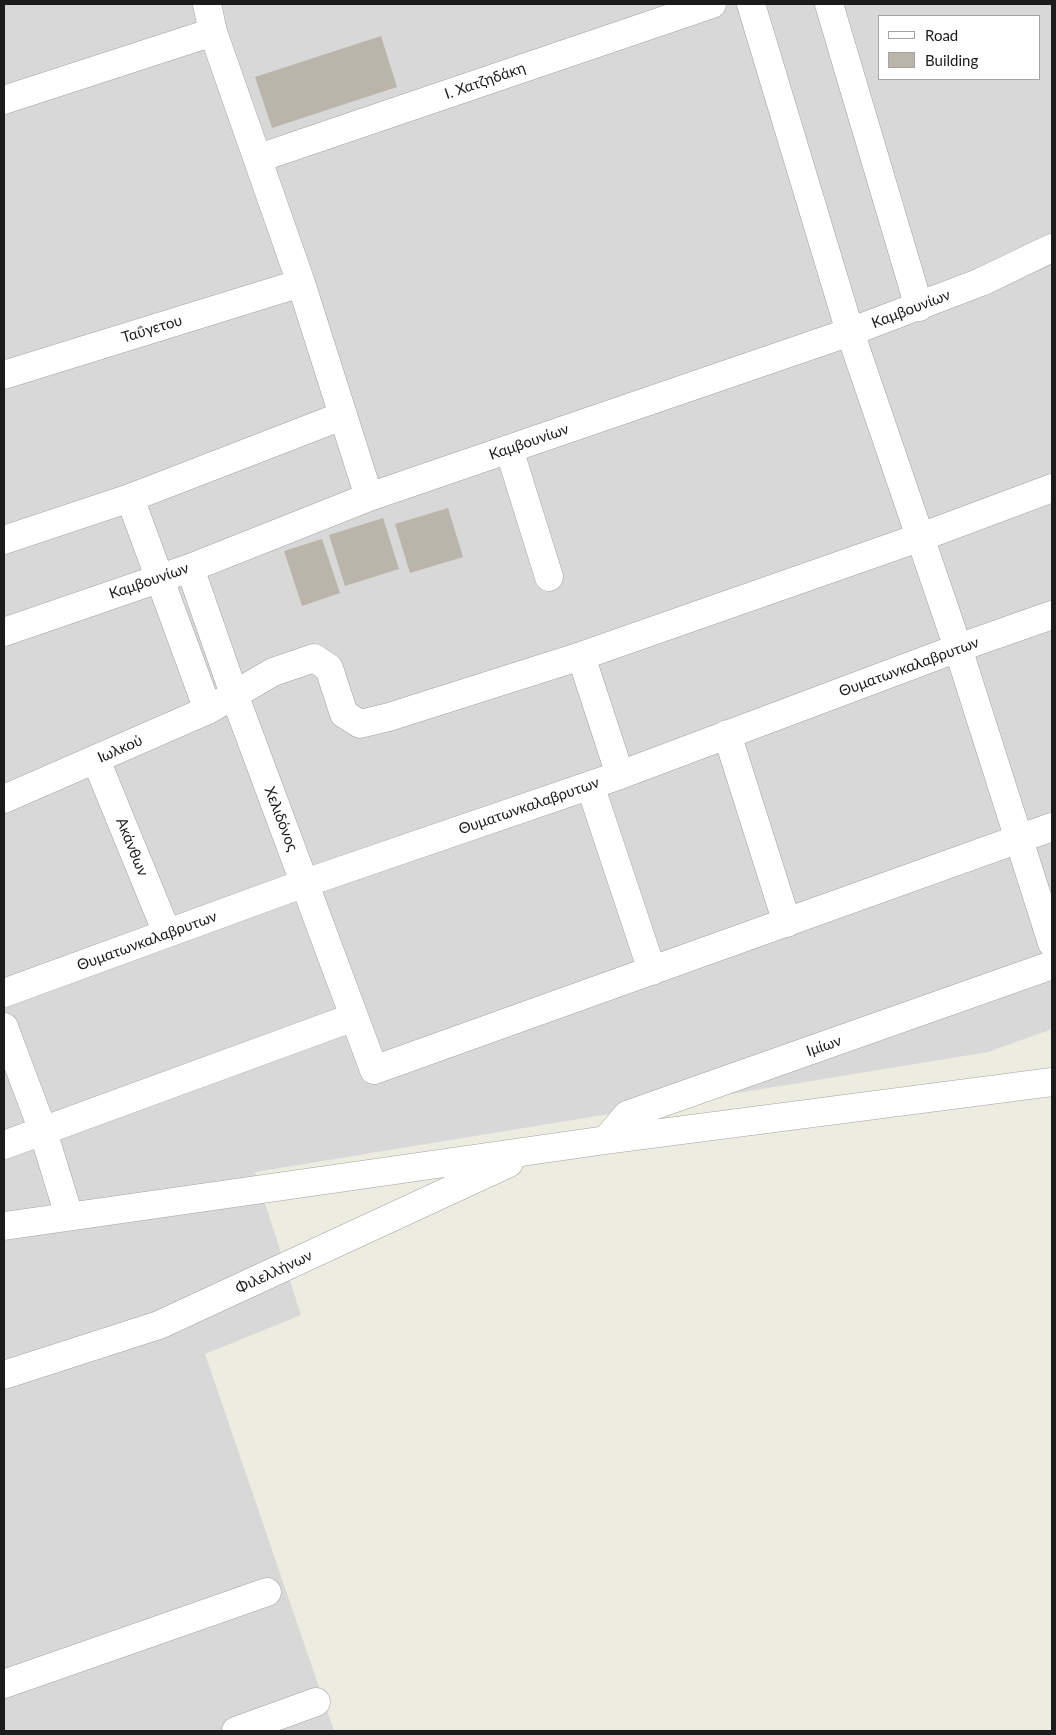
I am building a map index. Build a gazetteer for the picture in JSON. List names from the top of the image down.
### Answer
{
  "streets": {
    "street": [
      "Ι. Χατζηδάκη",
      "Καμβουνίων",
      "Ταΰγετου",
      "Θυματωνκαλαβρυτων",
      "Ιωλκού",
      "Χελιδόνος",
      "Ακάνθων",
      "Ιμίων",
      "Φιλελλήνων"
    ]
  },
  "crossings": [
    ["Καμβουνίων", "Χελιδόνος"],
    ["Θυματωνκαλαβρυτων", "Χελιδόνος"],
    ["Θυματωνκαλαβρυτων", "Ακάνθων"],
    ["Ιωλκού", "Χελιδόνος"],
    ["Ιωλκού", "Ακάνθων"]
  ],
  "legend": ["Road", "Building"]
}
